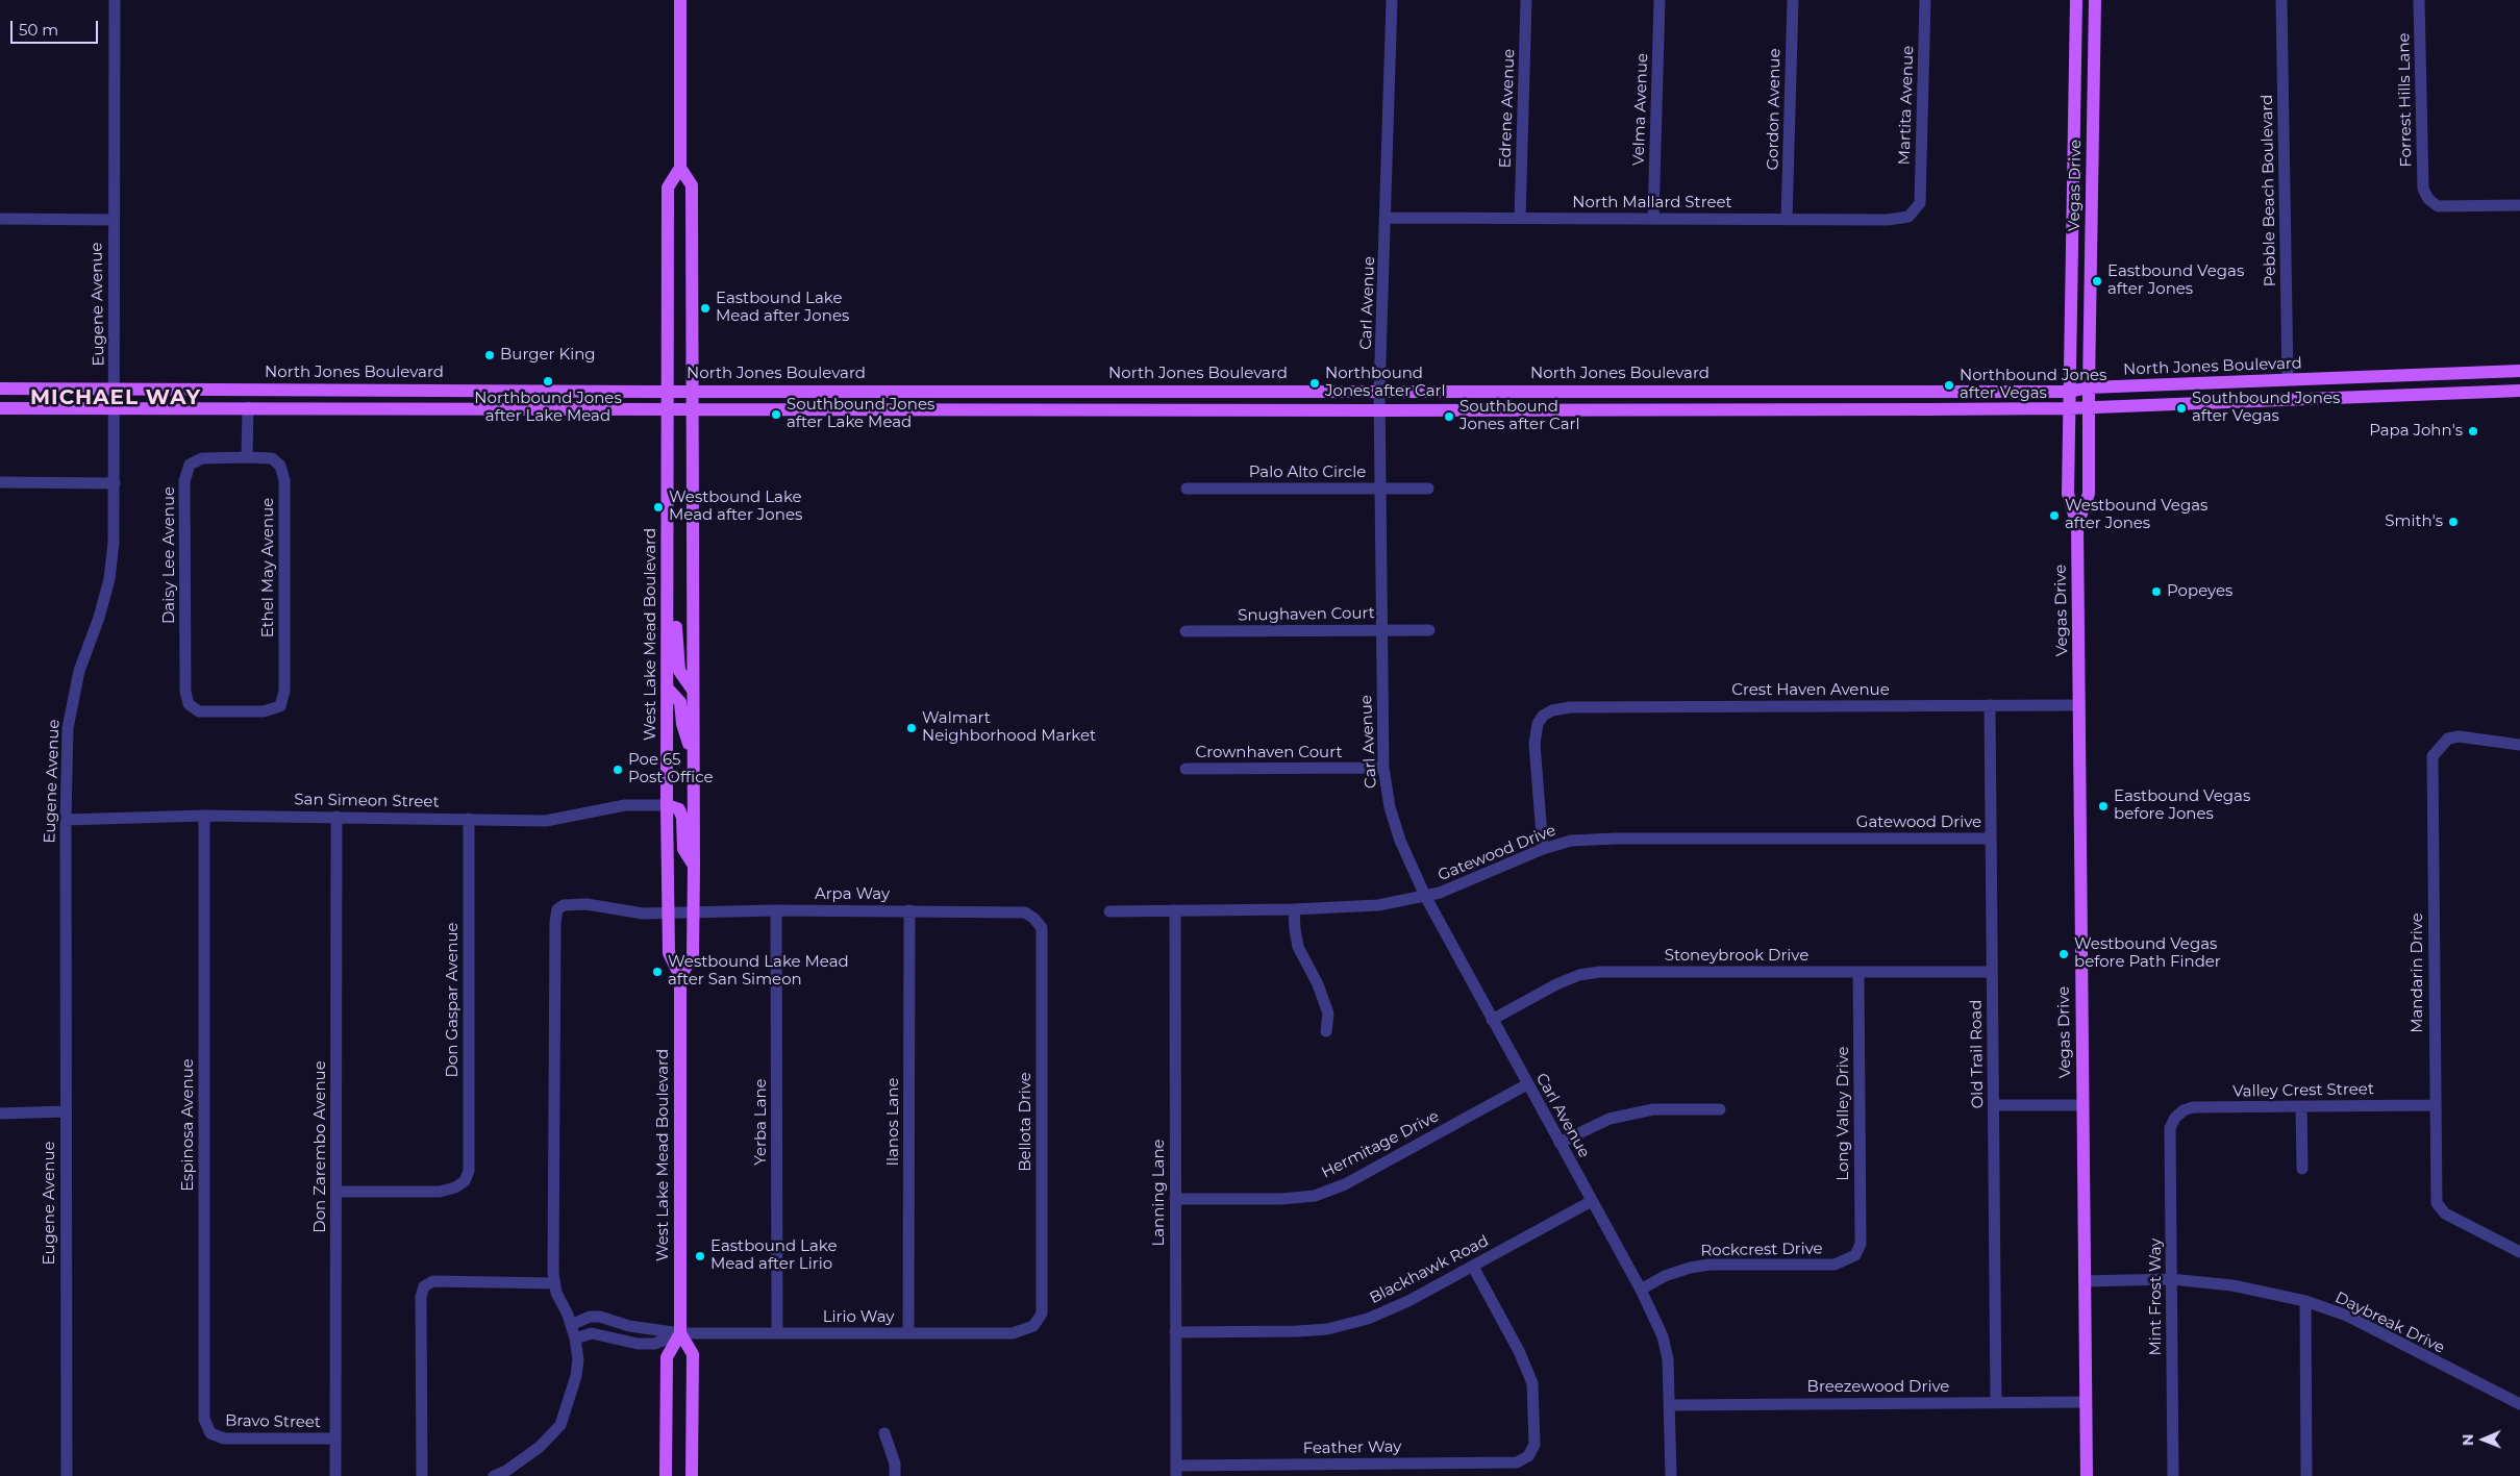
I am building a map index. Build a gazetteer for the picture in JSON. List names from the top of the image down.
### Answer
{
  "streets": {
    "main road": ["Vegas Drive", "North Jones Boulevard", "West Lake Mead Boulevard"],
    "street": [
      "Forrest Hills Lane",
      "Martita Avenue",
      "Edrene Avenue",
      "Velma Avenue",
      "Gordon Avenue",
      "Pebble Beach Boulevard",
      "North Mallard Street",
      "Carl Avenue",
      "Eugene Avenue",
      "Palo Alto Circle",
      "Daisy Lee Avenue",
      "Ethel May Avenue",
      "Snughaven Court",
      "Crest Haven Avenue",
      "Crownhaven Court",
      "San Simeon Street",
      "Gatewood Drive",
      "Arpa Way",
      "Stoneybrook Drive",
      "Mandarin Drive",
      "Don Gaspar Avenue",
      "Old Trail Road",
      "Valley Crest Street",
      "Long Valley Drive",
      "Yerba Lane",
      "Ilanos Lane",
      "Bellota Drive",
      "Espinosa Avenue",
      "Hermitage Drive",
      "Don Zarembo Avenue",
      "Lanning Lane",
      "Rockcrest Drive",
      "Blackhawk Road",
      "Mint Frost Way",
      "Lirio Way",
      "Daybreak Drive",
      "Breezewood Drive",
      "Bravo Street",
      "Feather Way"
    ]
  },
  "crossings": [
    ["Martita Avenue", "North Mallard Street"],
    ["Edrene Avenue", "North Mallard Street"],
    ["Velma Avenue", "North Mallard Street"],
    ["Gordon Avenue", "North Mallard Street"],
    ["Vegas Drive", "North Jones Boulevard"],
    ["Vegas Drive", "Crest Haven Avenue"],
    ["Vegas Drive", "Daybreak Drive"],
    ["Vegas Drive", "Breezewood Drive"],
    ["Pebble Beach Boulevard", "North Jones Boulevard"],
    ["North Mallard Street", "Carl Avenue"],
    ["Carl Avenue", "North Jones Boulevard"],
    ["Carl Avenue", "Palo Alto Circle"],
    ["Carl Avenue", "Snughaven Court"],
    ["Carl Avenue", "Crownhaven Court"],
    ["Carl Avenue", "Gatewood Drive"],
    ["Carl Avenue", "Stoneybrook Drive"],
    ["Carl Avenue", "Hermitage Drive"],
    ["Carl Avenue", "Rockcrest Drive"],
    ["Carl Avenue", "Blackhawk Road"],
    ["Carl Avenue", "Breezewood Drive"],
    ["Eugene Avenue", "North Jones Boulevard"],
    ["Eugene Avenue", "San Simeon Street"],
    ["North Jones Boulevard", "West Lake Mead Boulevard"],
    ["Daisy Lee Avenue", "Ethel May Avenue"],
    ["West Lake Mead Boulevard", "San Simeon Street"],
    ["West Lake Mead Boulevard", "Arpa Way"],
    ["West Lake Mead Boulevard", "Lirio Way"],
    ["Crest Haven Avenue", "Gatewood Drive"],
    ["Crest Haven Avenue", "Old Trail Road"],
    ["San Simeon Street", "Don Gaspar Avenue"],
    ["San Simeon Street", "Espinosa Avenue"],
    ["San Simeon Street", "Don Zarembo Avenue"],
    ["Gatewood Drive", "Old Trail Road"],
    ["Gatewood Drive", "Lanning Lane"],
    ["Arpa Way", "Yerba Lane"],
    ["Arpa Way", "Ilanos Lane"],
    ["Arpa Way", "Bellota Drive"],
    ["Stoneybrook Drive", "Old Trail Road"],
    ["Stoneybrook Drive", "Long Valley Drive"],
    ["Mandarin Drive", "Valley Crest Street"],
    ["Don Gaspar Avenue", "Don Zarembo Avenue"],
    ["Old Trail Road", "Breezewood Drive"],
    ["Valley Crest Street", "Mint Frost Way"],
    ["Long Valley Drive", "Rockcrest Drive"],
    ["Yerba Lane", "Lirio Way"],
    ["Ilanos Lane", "Lirio Way"],
    ["Bellota Drive", "Lirio Way"],
    ["Espinosa Avenue", "Bravo Street"],
    ["Hermitage Drive", "Lanning Lane"],
    ["Don Zarembo Avenue", "Bravo Street"],
    ["Lanning Lane", "Blackhawk Road"],
    ["Lanning Lane", "Feather Way"],
    ["Blackhawk Road", "Feather Way"],
    ["Mint Frost Way", "Daybreak Drive"]
  ],
  "districts": ["MICHAEL WAY"],
  "places": [
    "Eastbound Vegas after Jones",
    "Eastbound Lake Mead after Jones",
    "Burger King",
    "Northbound Jones after Lake Mead",
    "Northbound Jones after Carl",
    "Northbound Jones after Vegas",
    "Southbound Jones after Vegas",
    "Southbound Jones after Lake Mead",
    "Southbound Jones after Carl",
    "Papa John's",
    "Westbound Lake Mead after Jones",
    "Westbound Vegas after Jones",
    "Smith's",
    "Popeyes",
    "Walmart Neighborhood Market",
    "Poe 65 Post Office",
    "Eastbound Vegas before Jones",
    "Westbound Vegas before Path Finder",
    "Westbound Lake Mead after San Simeon",
    "Eastbound Lake Mead after Lirio"
  ],
  "scale_bar": "50 m",
  "north": "left"
}
